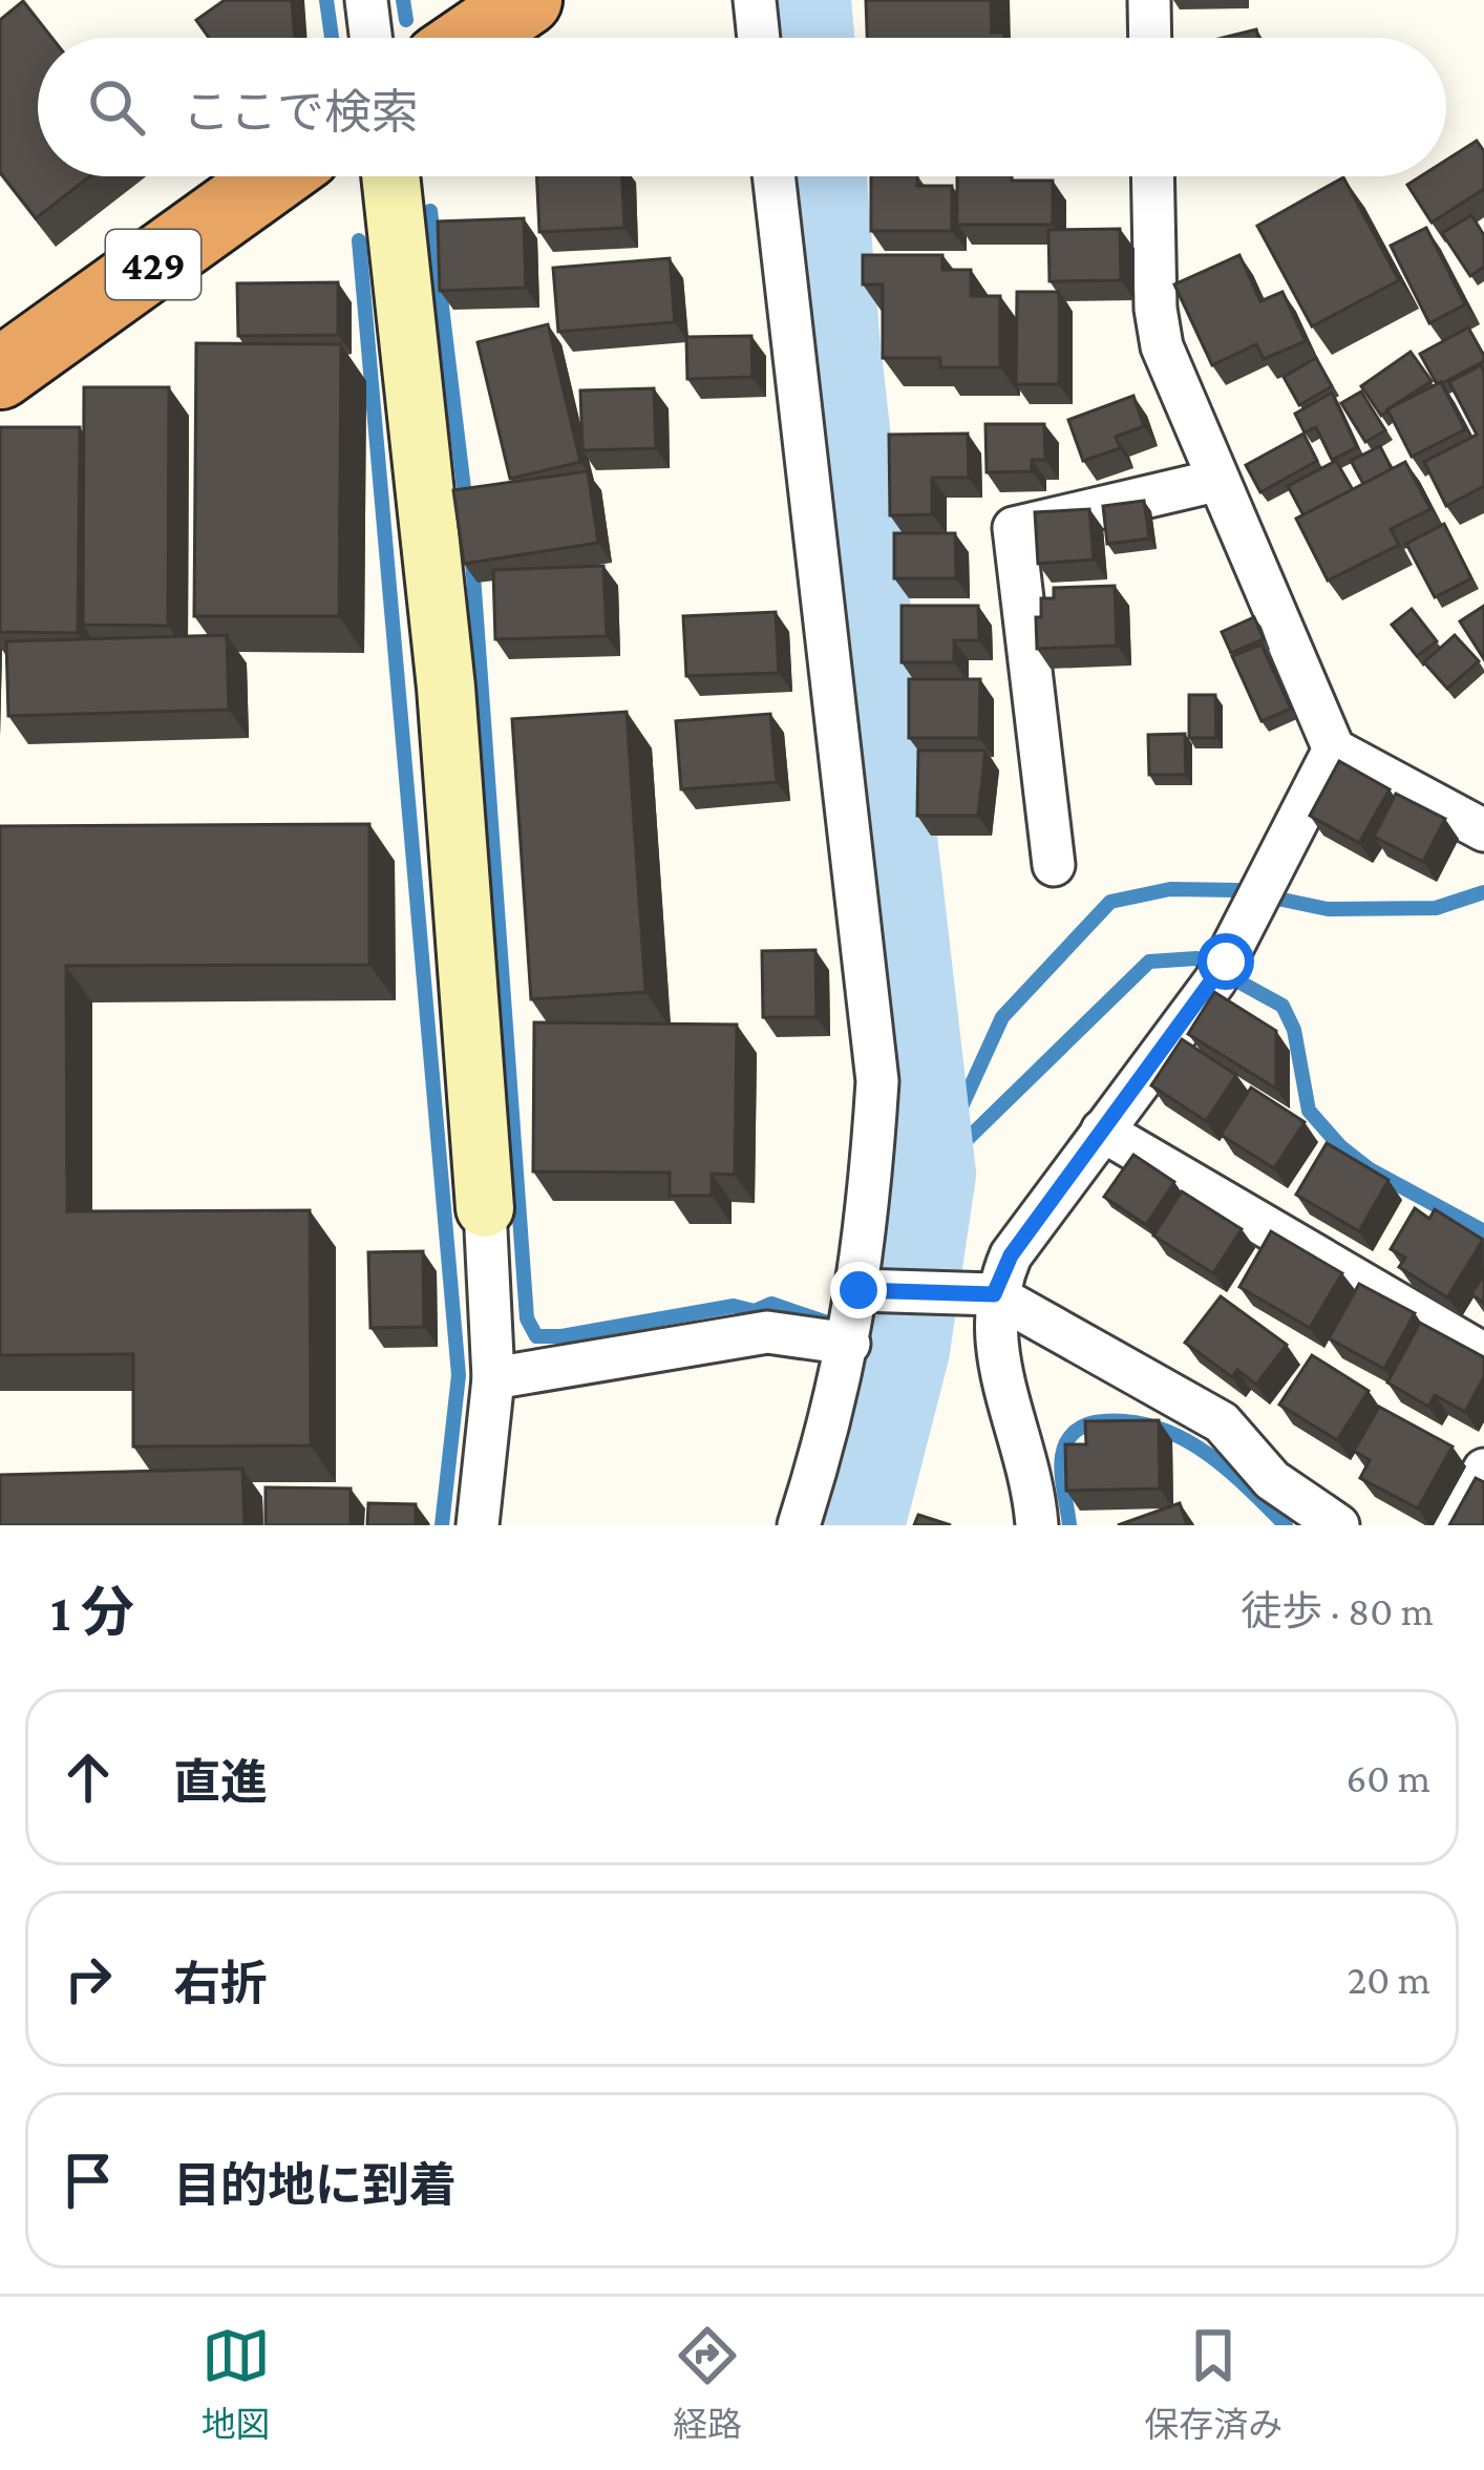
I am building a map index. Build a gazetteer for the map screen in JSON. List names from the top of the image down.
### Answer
{
  "streets": {
    "highway": ["429"]
  },
  "page": {
    "search": "ここで検索",
    "heading": ["1 分", "徒歩 · 80 m"],
    "list": [
      ["直進", "60 m"],
      ["右折", "20 m"],
      "目的地に到着"
    ],
    "nav": ["地図", "経路", "保存済み"]
  }
}
